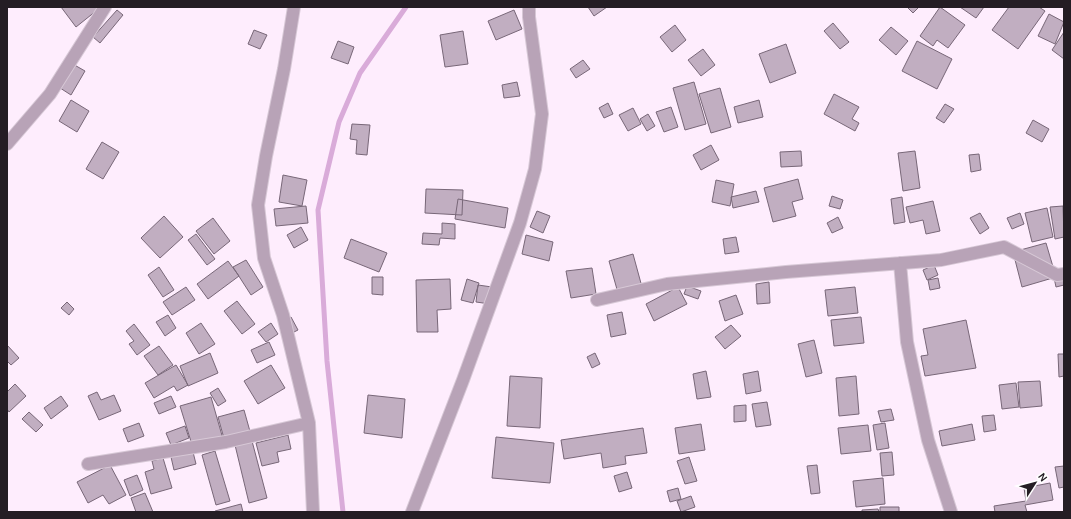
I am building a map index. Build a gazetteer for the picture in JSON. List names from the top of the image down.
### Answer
{
  "north": "top right"
}
